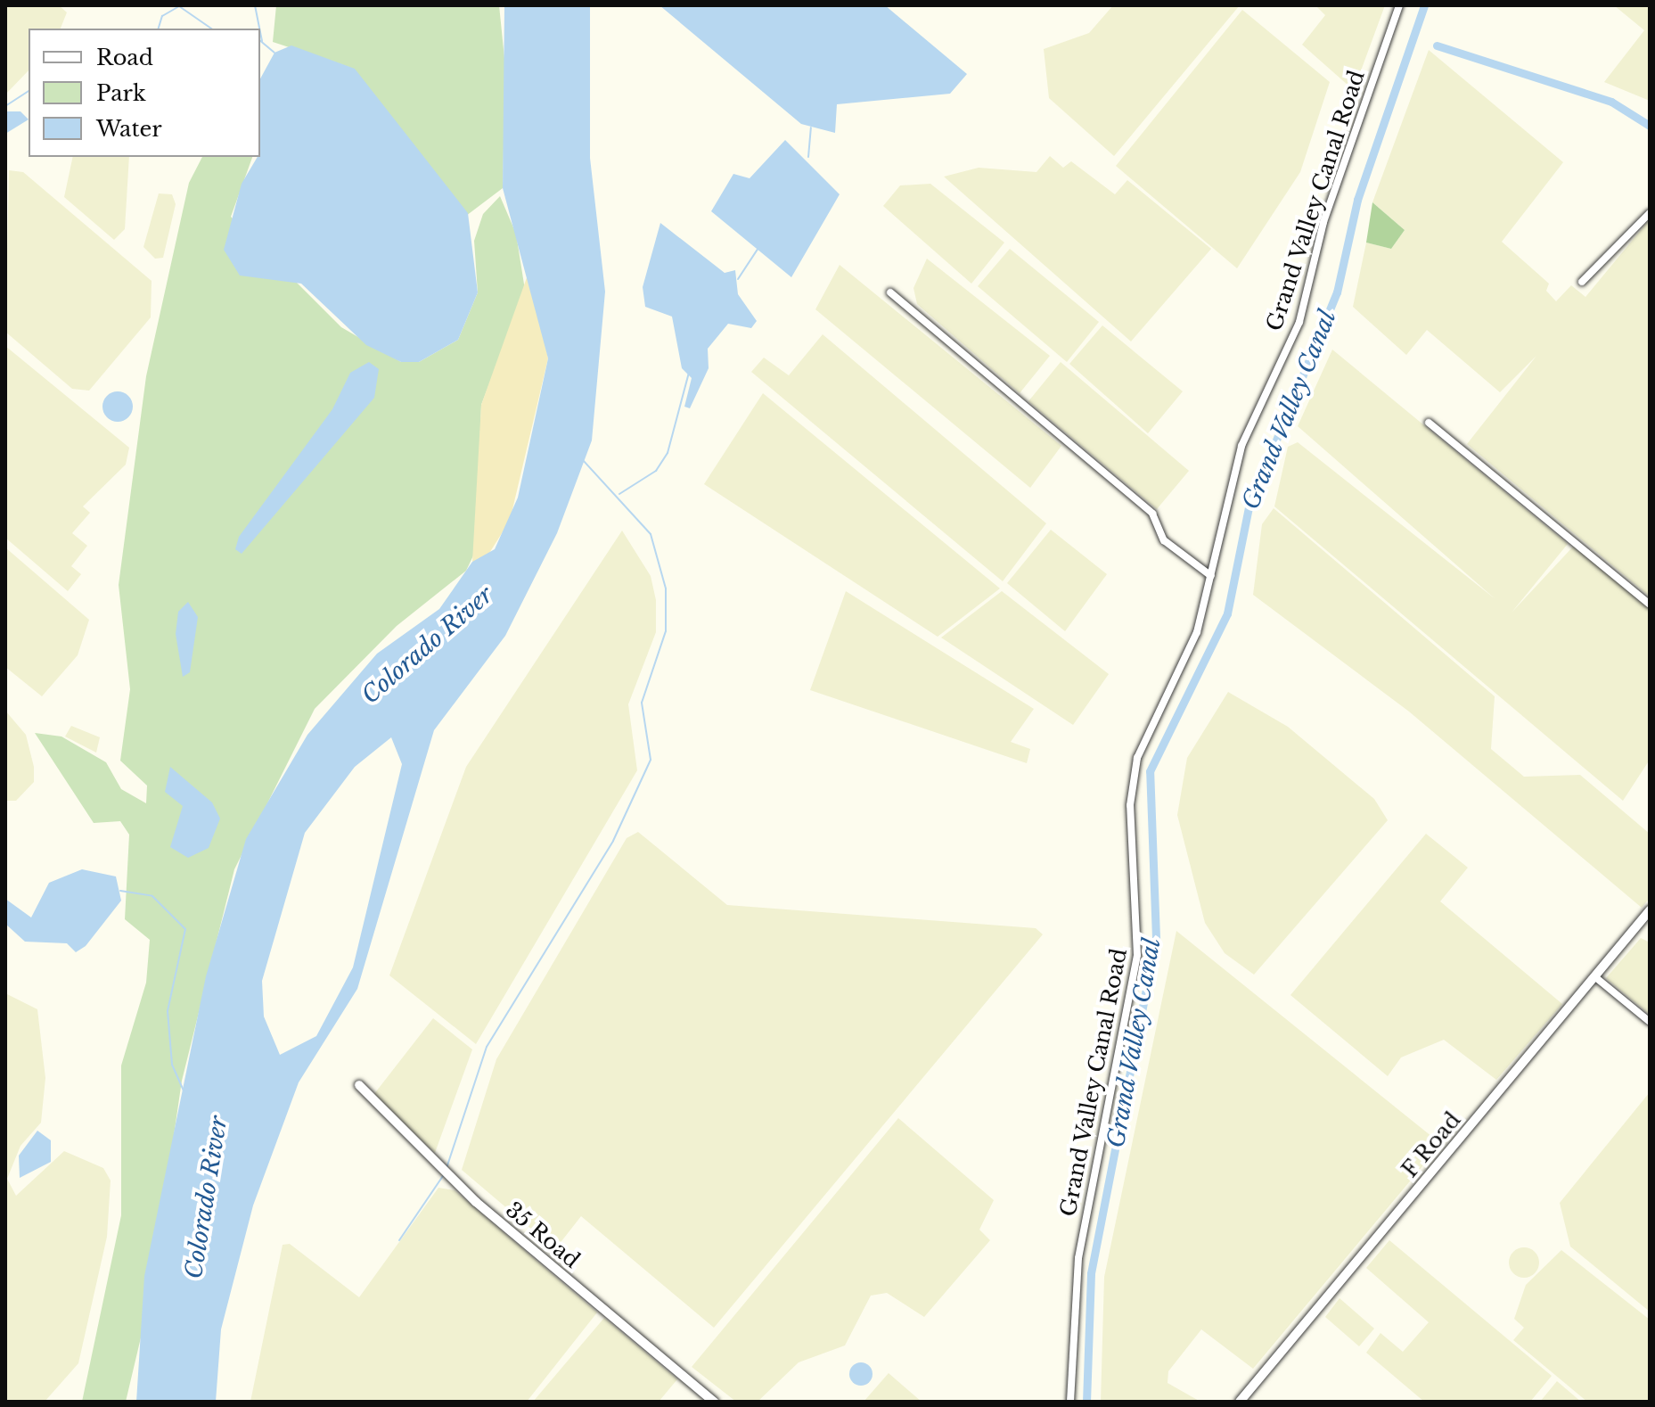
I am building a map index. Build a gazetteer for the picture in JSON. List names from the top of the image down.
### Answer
{
  "streets": {
    "street": ["Grand Valley Canal Road", "F Road", "35 Road"]
  },
  "water": ["Grand Valley Canal", "Colorado River"],
  "legend": ["Road", "Park", "Water"]
}
